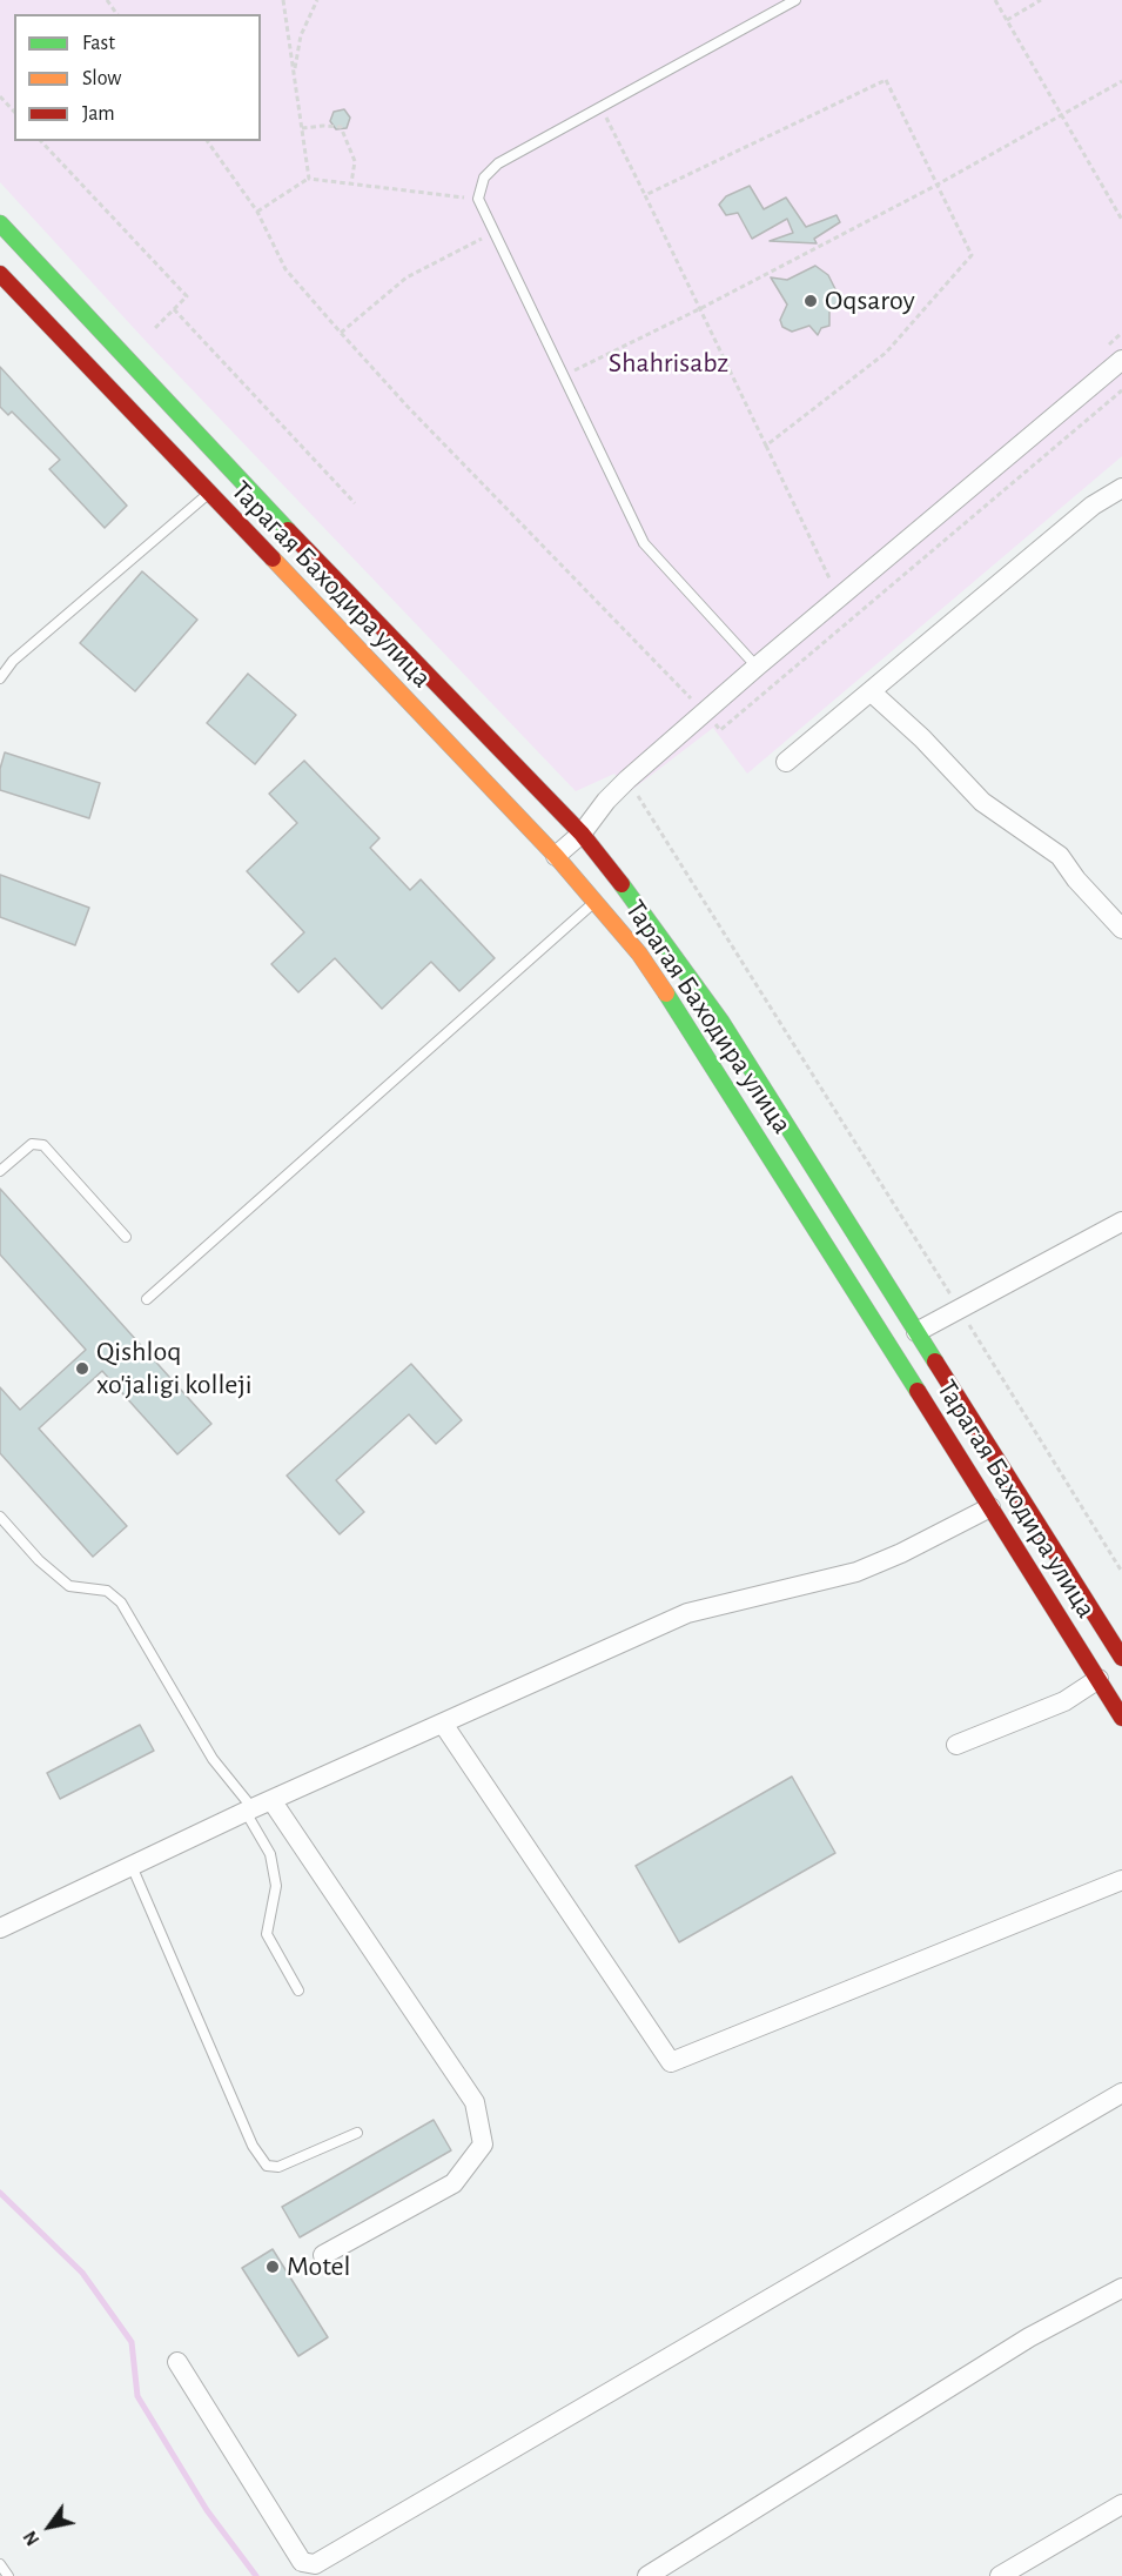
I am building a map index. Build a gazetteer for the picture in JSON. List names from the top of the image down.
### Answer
{
  "streets": {
    "main road": ["Тарагая Баходира улица"]
  },
  "parks": ["Shahrisabz"],
  "places": ["Oqsaroy", "Qishloq xo'jaligi kolleji", "Motel"],
  "legend": ["Fast", "Slow", "Jam"],
  "north": "bottom left"
}
